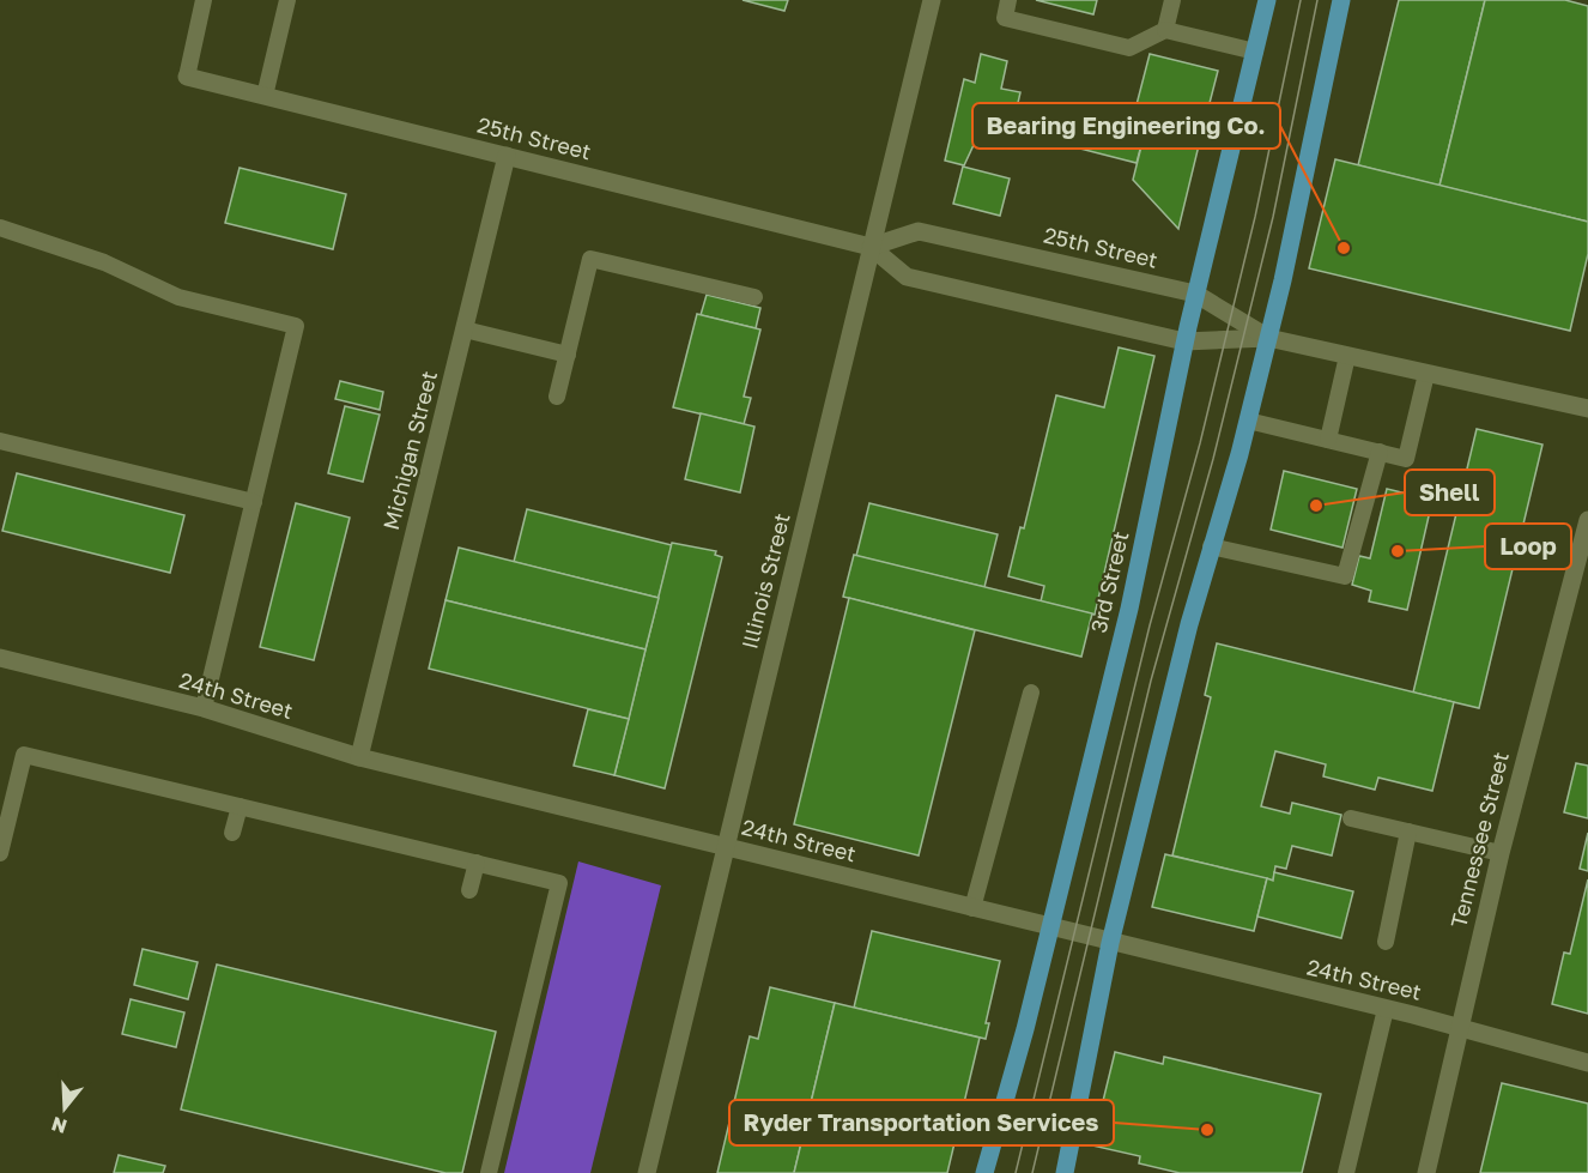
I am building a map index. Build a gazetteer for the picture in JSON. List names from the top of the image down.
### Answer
{
  "streets": {
    "main road": ["3rd Street"],
    "street": [
      "25th Street",
      "Michigan Street",
      "Illinois Street",
      "24th Street",
      "Tennessee Street"
    ]
  },
  "crossings": [
    ["25th Street", "Michigan Street"],
    ["25th Street", "Illinois Street"],
    ["25th Street", "3rd Street"],
    ["Michigan Street", "24th Street"],
    ["Illinois Street", "24th Street"],
    ["3rd Street", "24th Street"],
    ["24th Street", "Tennessee Street"]
  ],
  "places": [
    "Bearing Engineering Co.",
    "Shell",
    "Loop",
    "Ryder Transportation Services"
  ],
  "north": "bottom"
}
